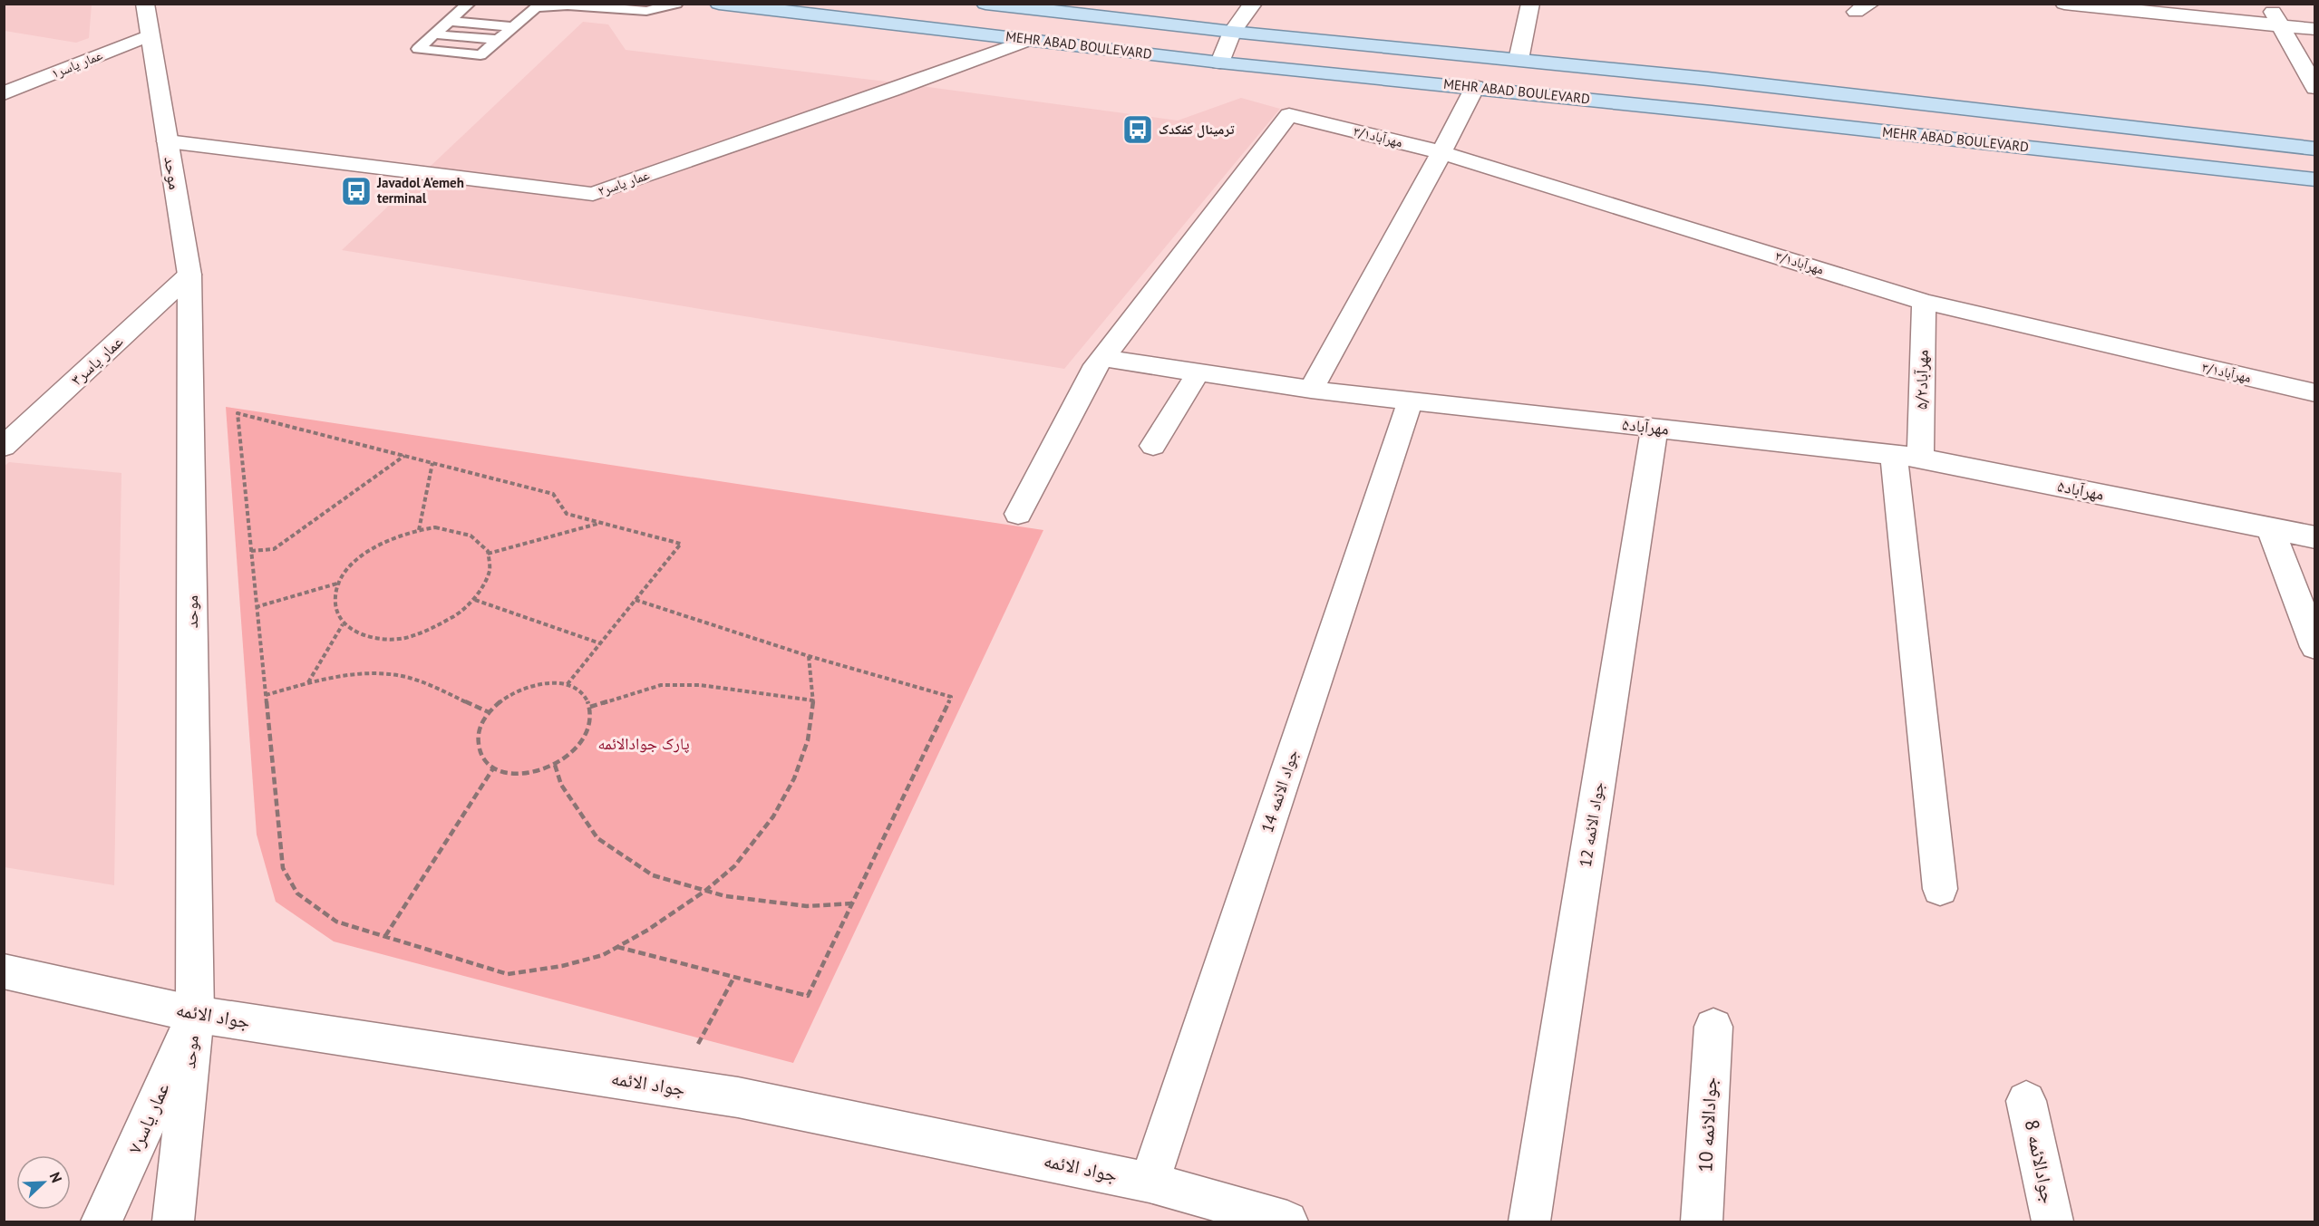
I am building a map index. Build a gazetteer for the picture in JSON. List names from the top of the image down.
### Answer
{
  "streets": {
    "main road": ["MEHR ABAD BOULEVARD"],
    "street": [
      "عمار یاسر۱",
      "مهرآباد۳/۱",
      "موحد",
      "عمار یاسر۲",
      "عمار یاسر۳",
      "مهرآباد۵/۲",
      "مهرآباد۵",
      "جواد الائمه 14",
      "جواد الائمه 12",
      "جواد الائمه",
      "عمار یاسر۷",
      "جوادالائمه 10",
      "جوادالائمه 8"
    ]
  },
  "crossings": [
    ["MEHR ABAD BOULEVARD", "عمار یاسر۲"],
    ["عمار یاسر۱", "موحد"],
    ["مهرآباد۳/۱", "مهرآباد۵/۲"],
    ["مهرآباد۳/۱", "مهرآباد۵"],
    ["موحد", "عمار یاسر۲"],
    ["موحد", "عمار یاسر۳"],
    ["موحد", "جواد الائمه"],
    ["موحد", "عمار یاسر۷"],
    ["مهرآباد۵/۲", "مهرآباد۵"],
    ["مهرآباد۵", "جواد الائمه 14"],
    ["مهرآباد۵", "جواد الائمه 12"],
    ["جواد الائمه 14", "جواد الائمه"],
    ["جواد الائمه", "عمار یاسر۷"]
  ],
  "parks": ["پارک جوادالائمه"],
  "places": {
    "bus stop": ["ترمینال کفکدک", "Javadol A'emeh terminal"]
  },
  "north": "top right"
}
